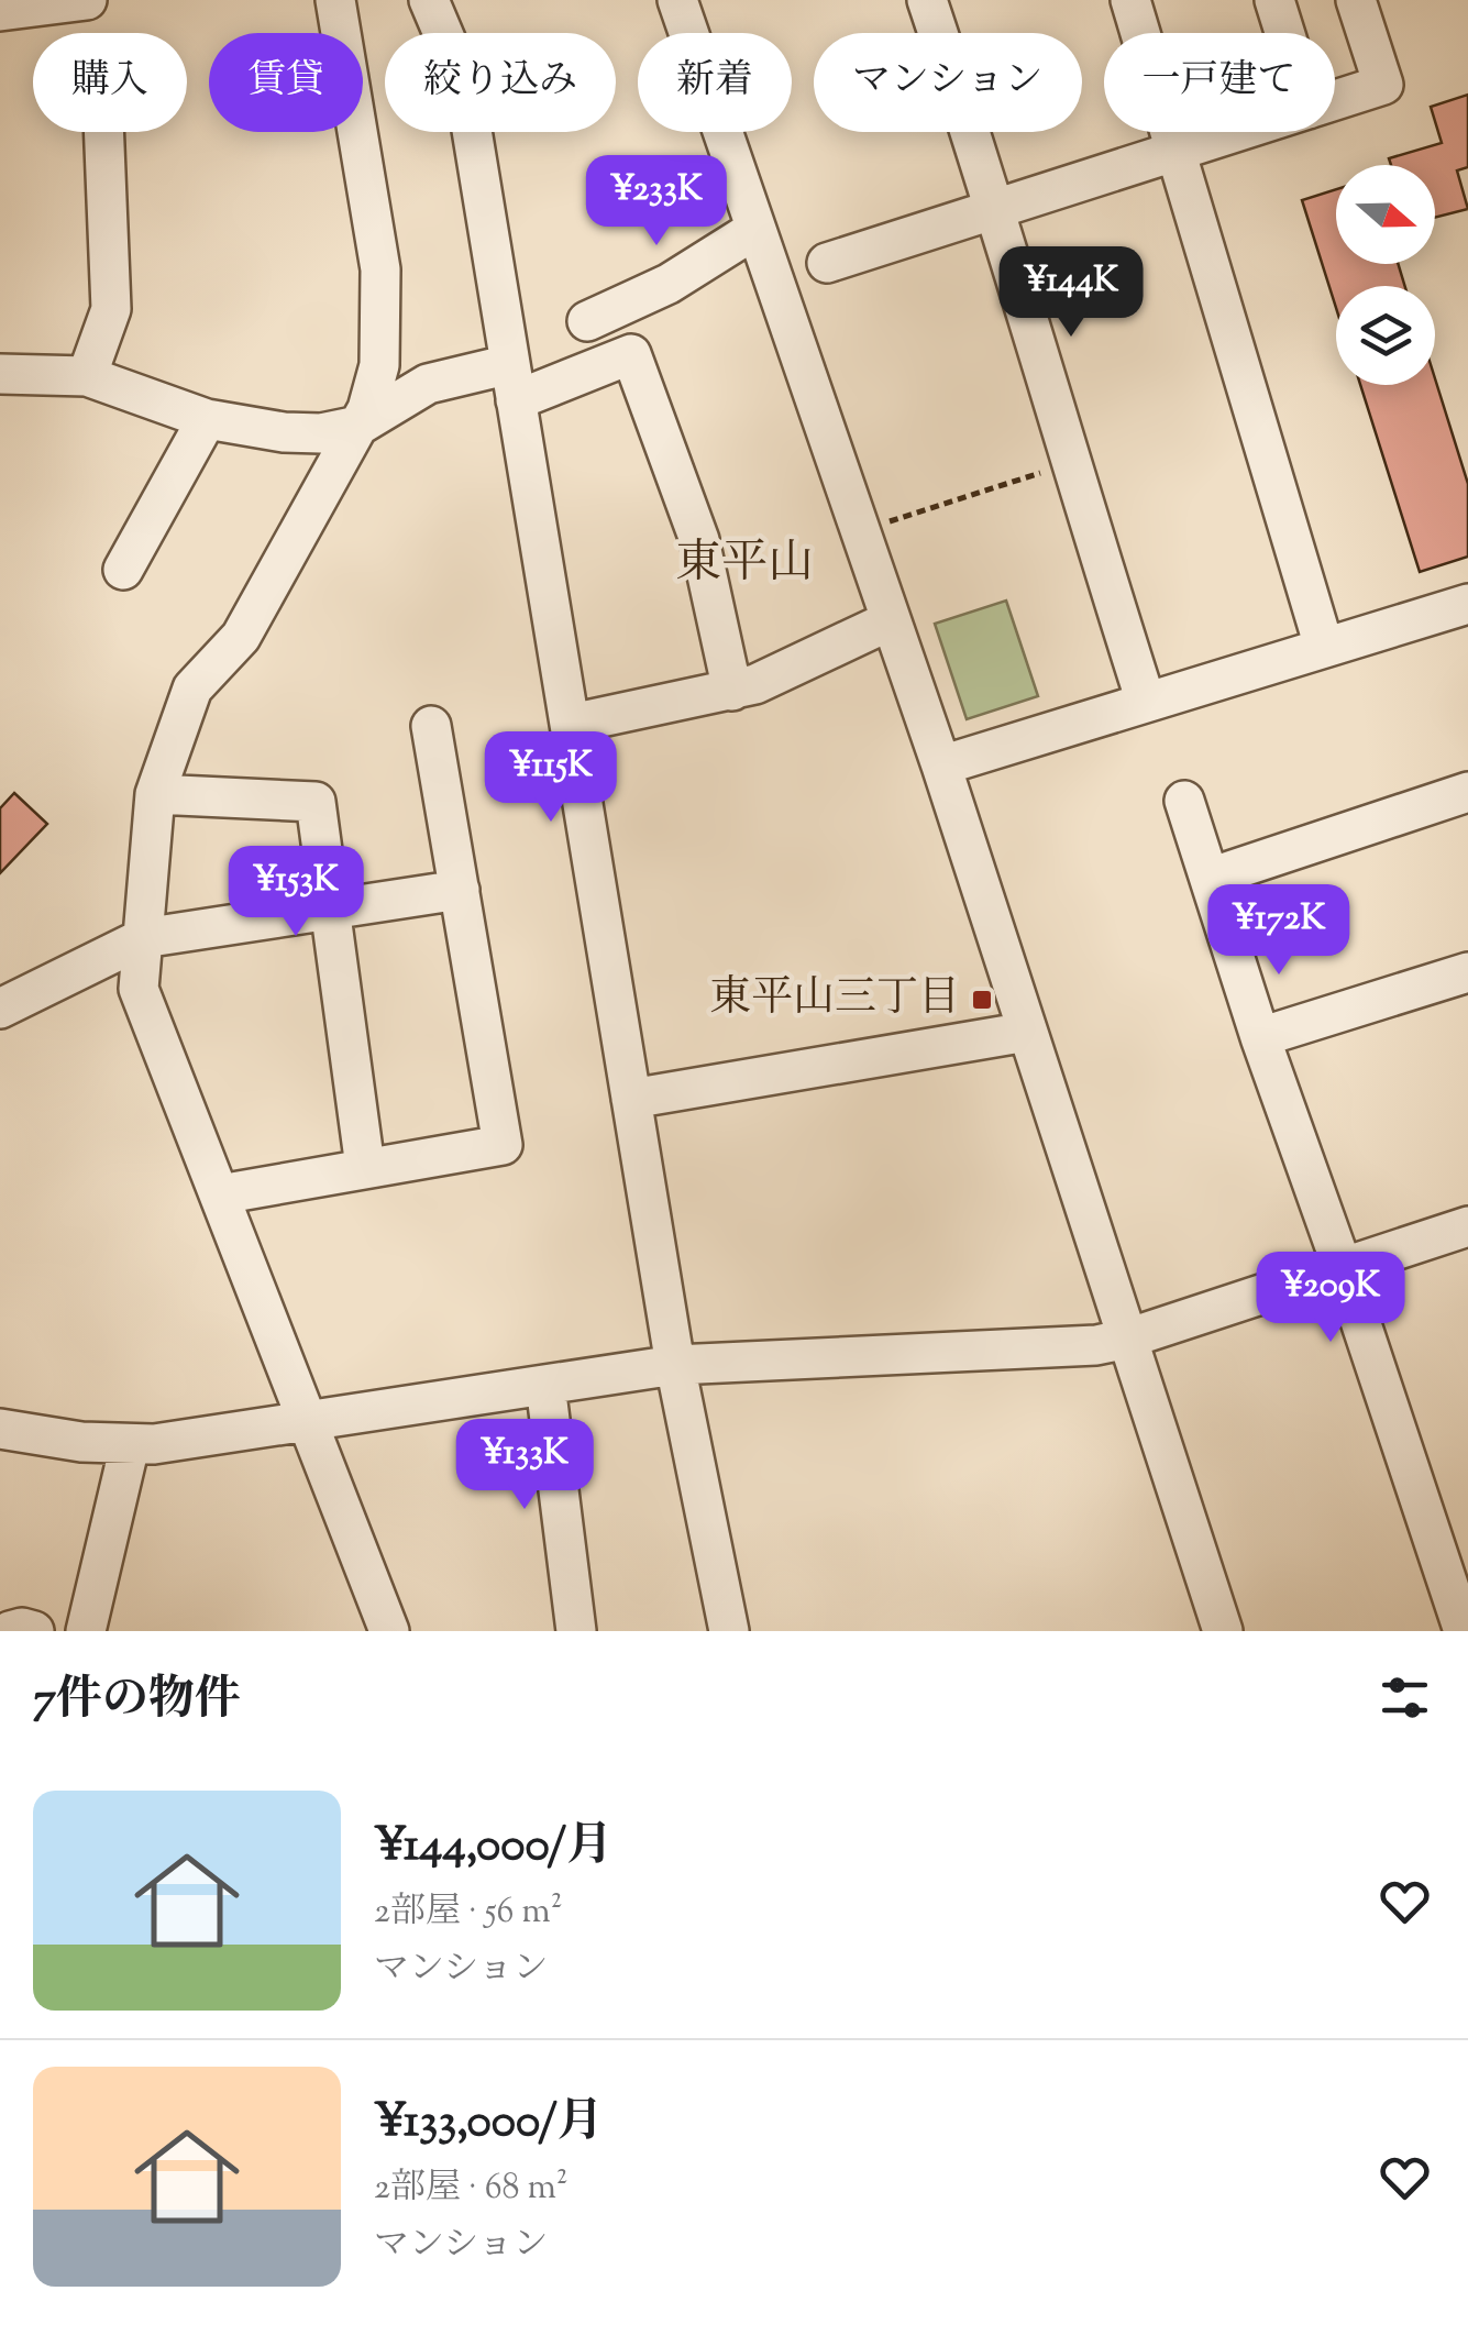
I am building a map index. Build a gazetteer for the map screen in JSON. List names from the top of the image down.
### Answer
{
  "districts": ["東平山"],
  "places": {
    "transit": ["東平山三丁目"]
  },
  "north": "right",
  "page": {
    "chip": [
      "購入",
      "賃貸",
      "絞り込み",
      "新着",
      "マンション",
      "一戸建て"
    ],
    "price": [
      "¥233K",
      "¥144K",
      "¥115K",
      "¥153K",
      "¥172K",
      "¥209K",
      "¥133K"
    ],
    "heading": "7件の物件",
    "list": [
      {
        "name": "¥144,000/月",
        "note": "2部屋 · 56 m² · マンション"
      },
      {
        "name": "¥133,000/月",
        "note": "2部屋 · 68 m² · マンション"
      }
    ]
  }
}
